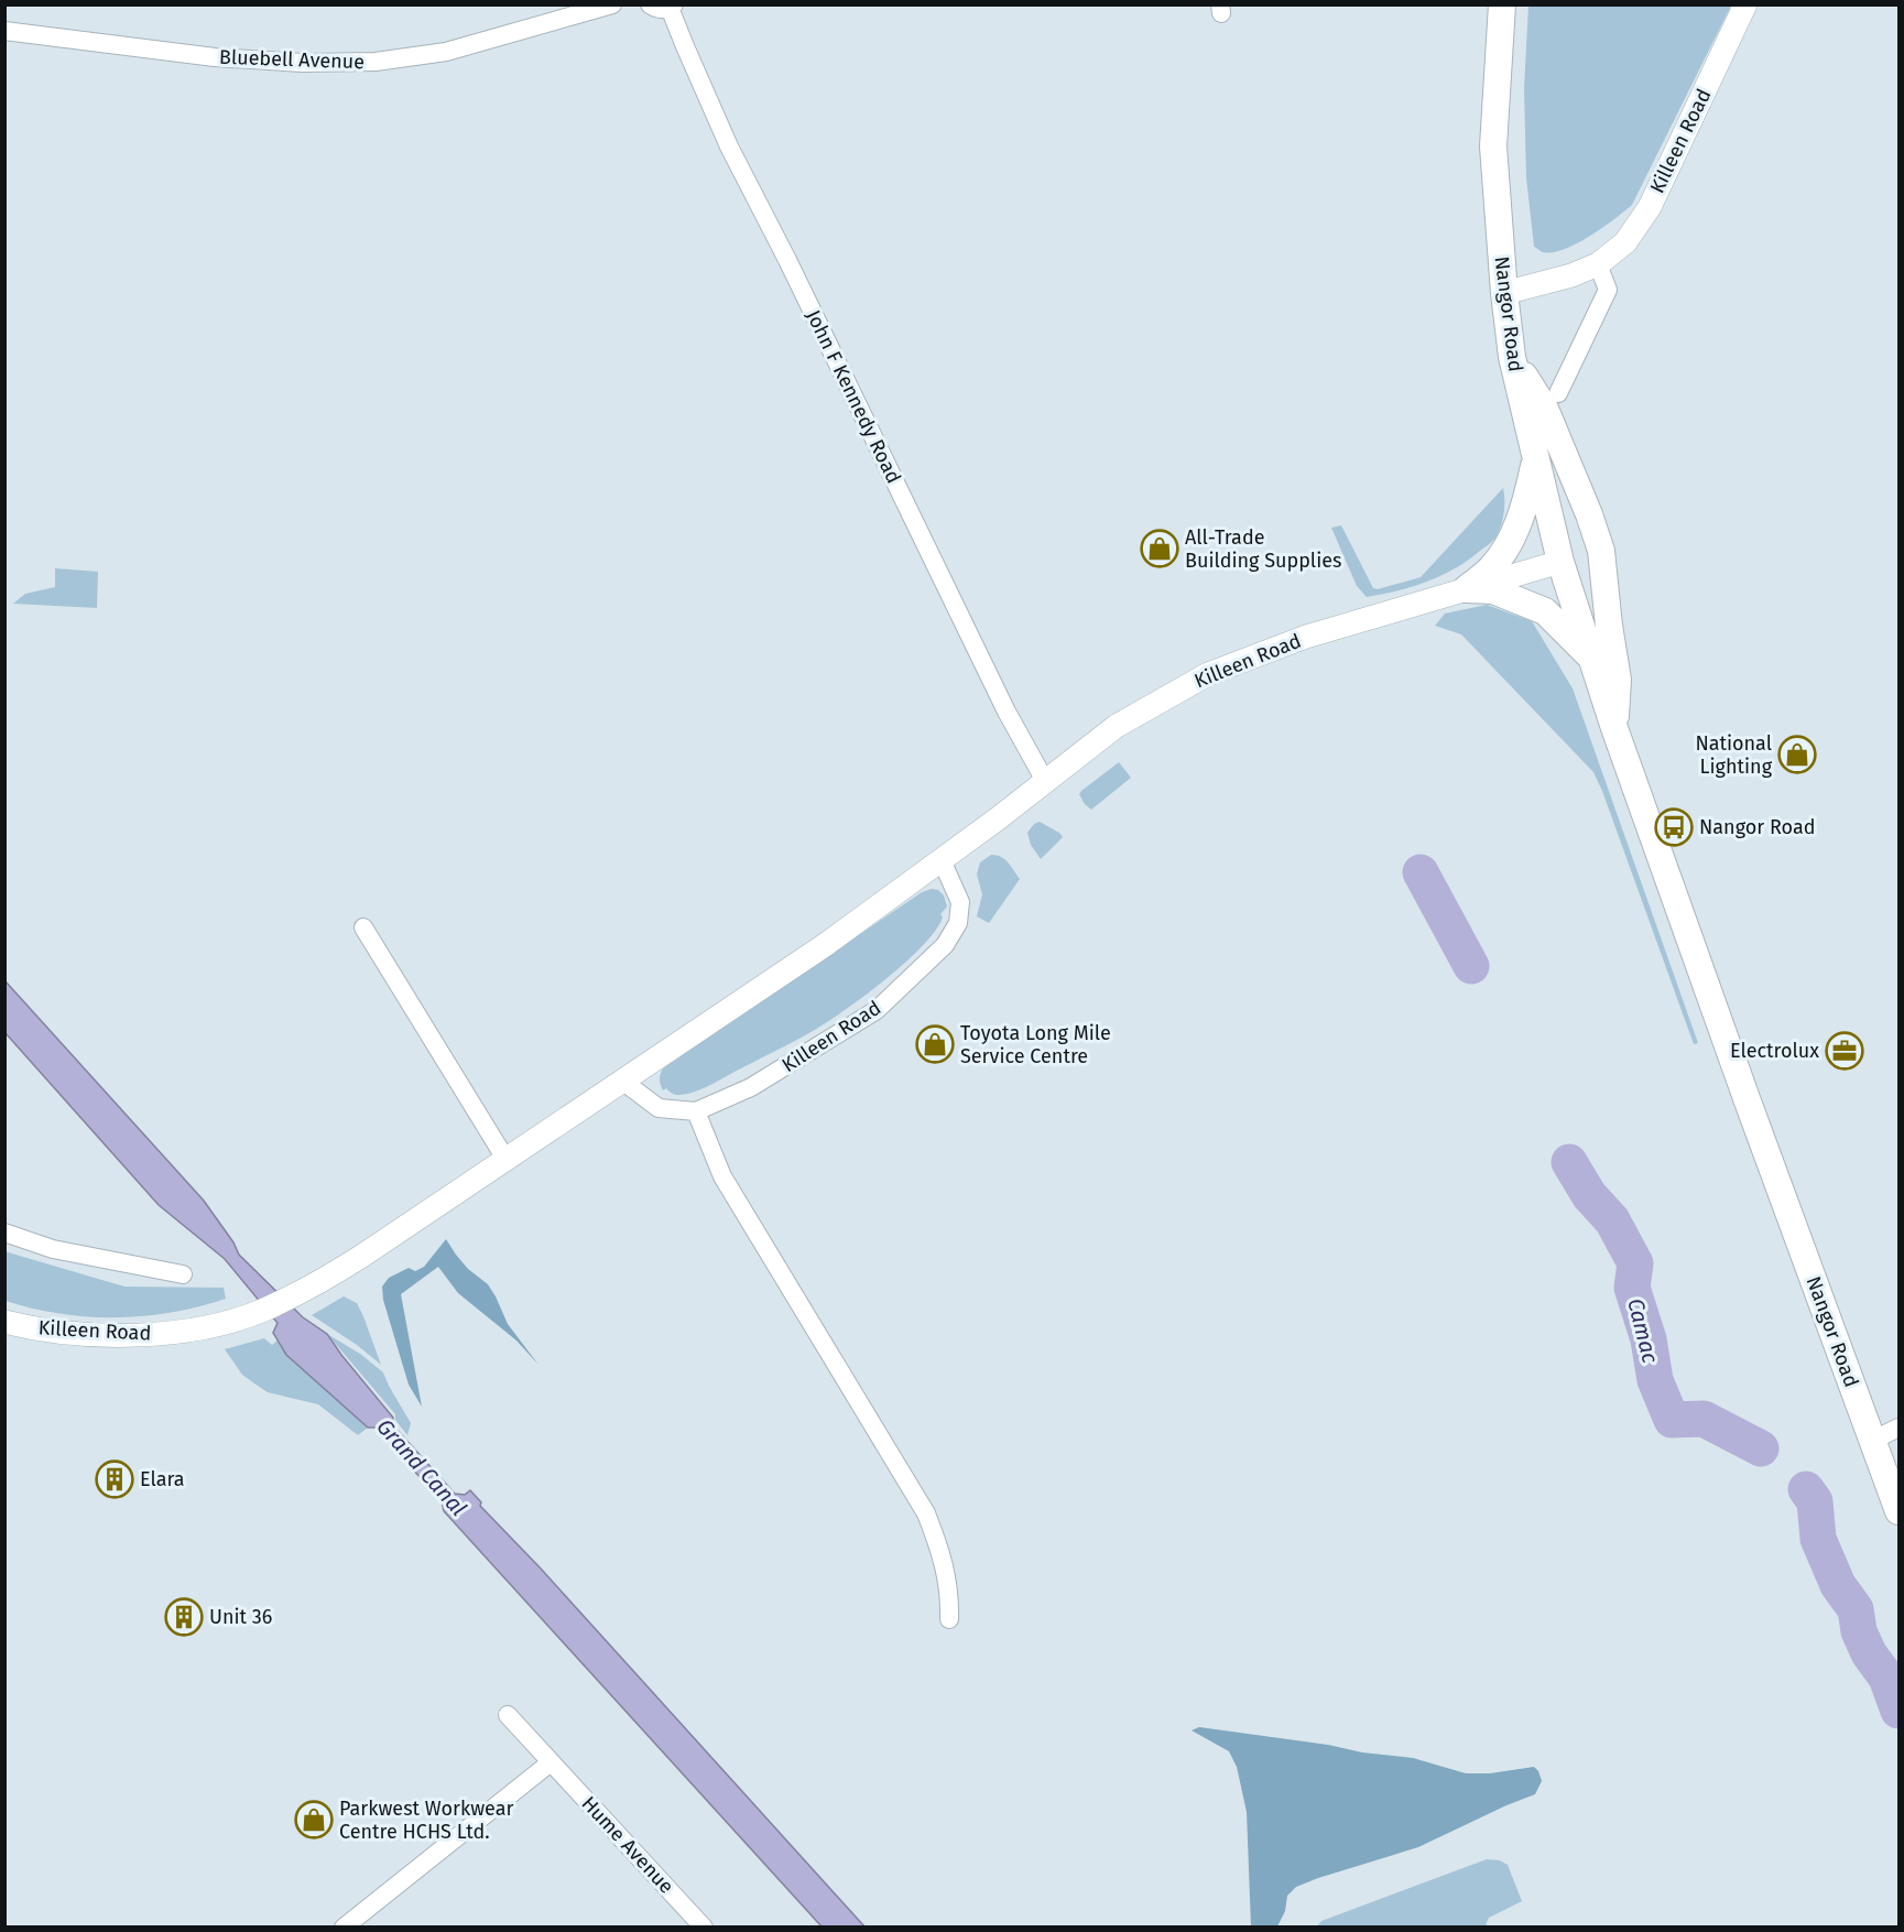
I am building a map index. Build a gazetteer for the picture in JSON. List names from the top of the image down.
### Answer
{
  "streets": {
    "main road": ["Nangor Road"],
    "street": [
      "Bluebell Avenue",
      "Killeen Road",
      "John F Kennedy Road",
      "Hume Avenue"
    ]
  },
  "crossings": [
    ["Killeen Road", "Nangor Road"],
    ["Killeen Road", "John F Kennedy Road"]
  ],
  "water": ["Camac", "Grand Canal"],
  "places": {
    "shop": [
      "All-Trade Building Supplies",
      "National Lighting",
      "Toyota Long Mile Service Centre",
      "Parkwest Workwear Centre HCHS Ltd."
    ],
    "bus stop": ["Nangor Road"],
    "office": ["Electrolux"],
    "building": ["Elara", "Unit 36"]
  }
}
